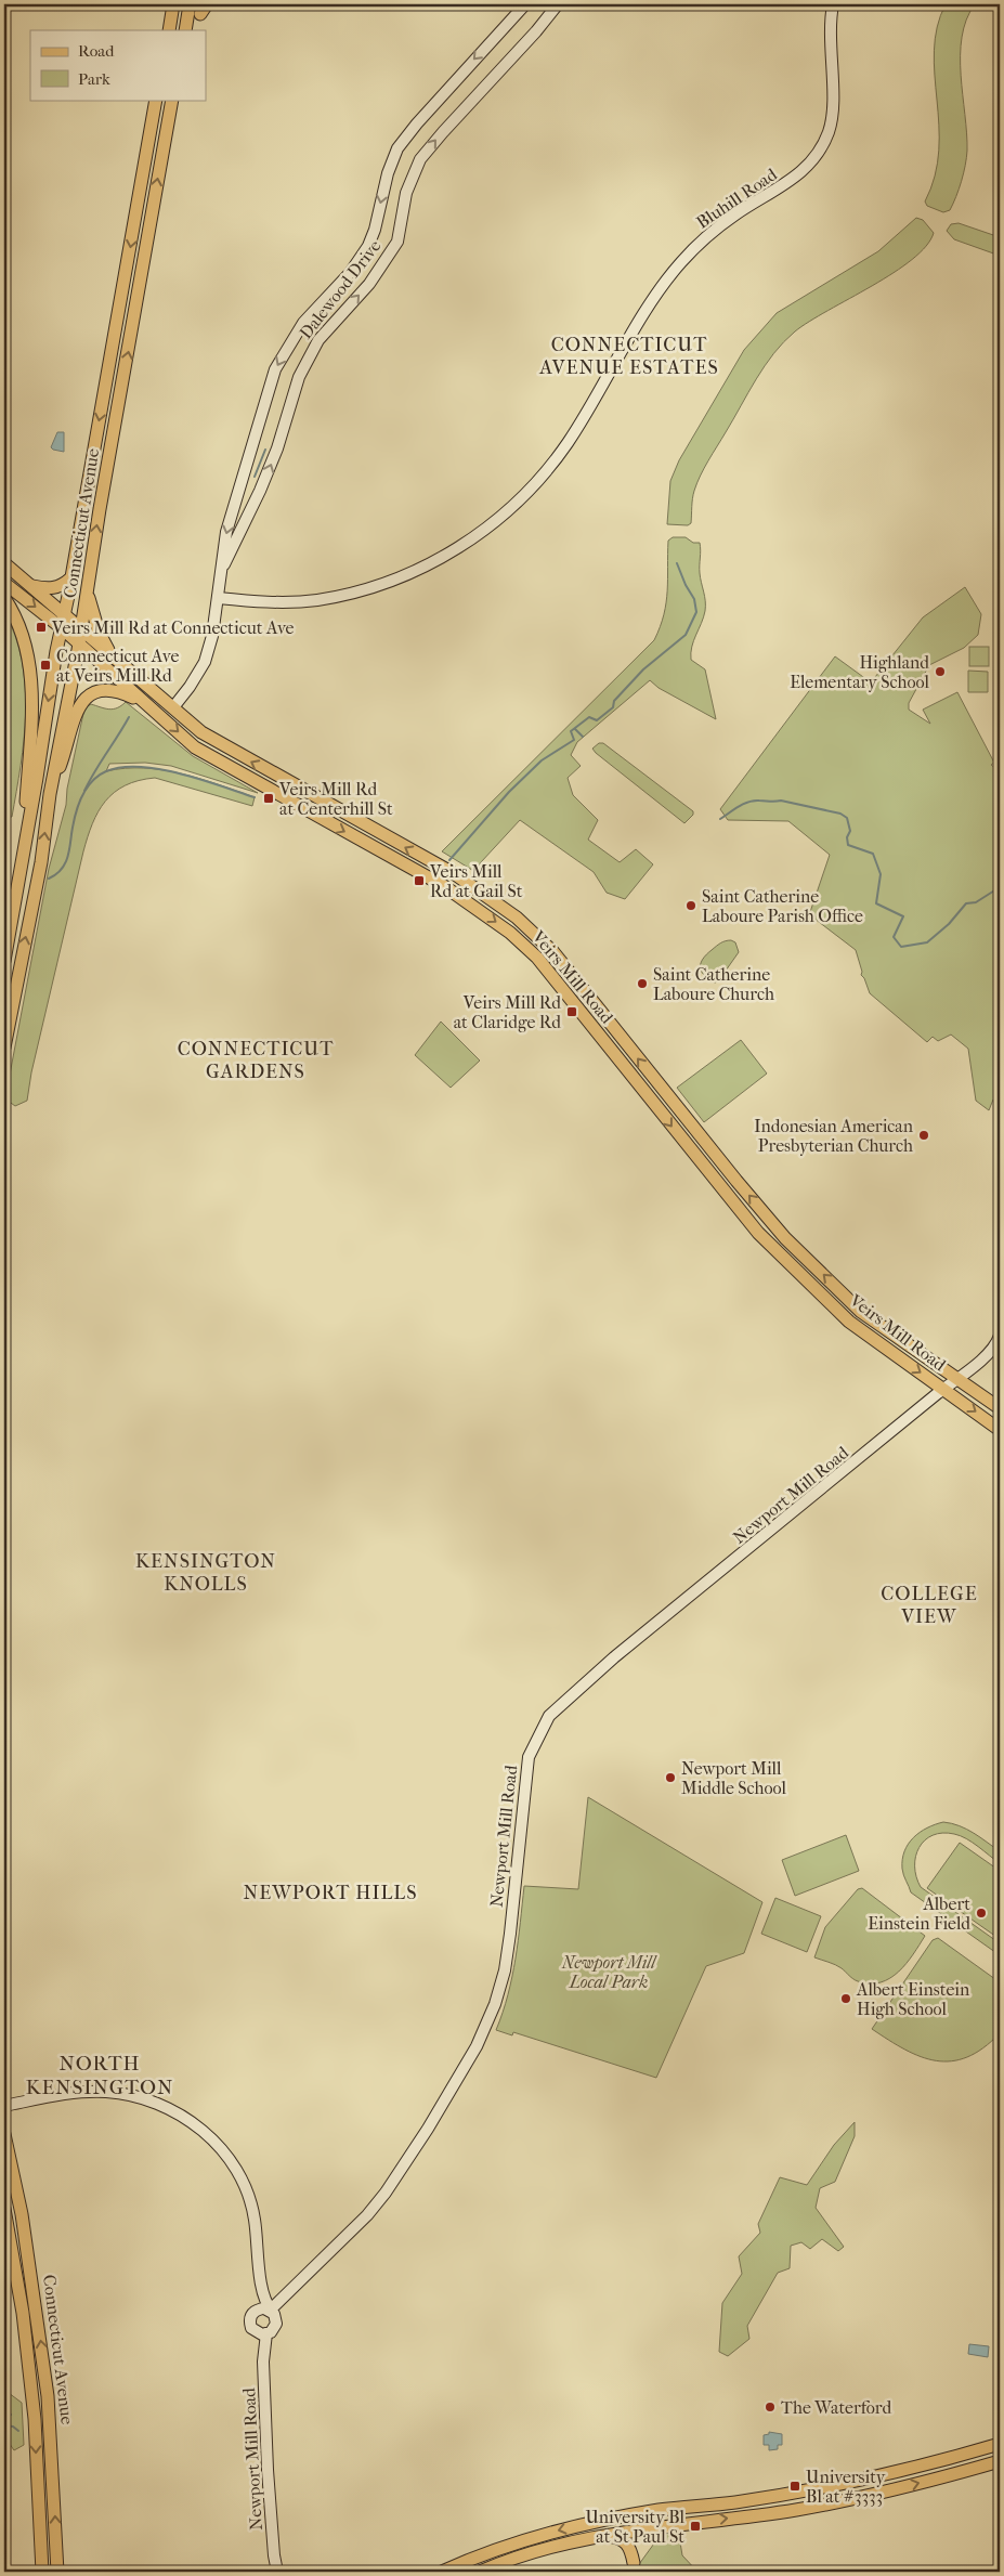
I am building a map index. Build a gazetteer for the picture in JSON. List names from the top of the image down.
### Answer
{
  "streets": {
    "main road": ["Connecticut Avenue", "Veirs Mill Road"],
    "street": ["Bluhill Road", "Dalewood Drive", "Newport Mill Road"]
  },
  "crossings": [
    ["Bluhill Road", "Dalewood Drive"],
    ["Dalewood Drive", "Veirs Mill Road"],
    ["Connecticut Avenue", "Veirs Mill Road"],
    ["Veirs Mill Road", "Newport Mill Road"]
  ],
  "districts": [
    "CONNECTICUT AVENUE ESTATES",
    "CONNECTICUT GARDENS",
    "KENSINGTON KNOLLS",
    "COLLEGE VIEW",
    "NEWPORT HILLS",
    "NORTH KENSINGTON"
  ],
  "parks": ["Newport Mill Local Park"],
  "places": {
    "transit": [
      "Veirs Mill Rd at Connecticut Ave",
      "Connecticut Ave at Veirs Mill Rd",
      "Veirs Mill Rd at Centerhill St",
      "Veirs Mill Rd at Gail St",
      "Veirs Mill Rd at Claridge Rd",
      "University Bl at #3333",
      "University Bl at St Paul St"
    ],
    "other": [
      "Highland Elementary School",
      "Saint Catherine Laboure Parish Office",
      "Saint Catherine Laboure Church",
      "Indonesian American Presbyterian Church",
      "Newport Mill Middle School",
      "Albert Einstein Field",
      "Albert Einstein High School",
      "The Waterford"
    ]
  },
  "legend": ["Road", "Park"]
}
